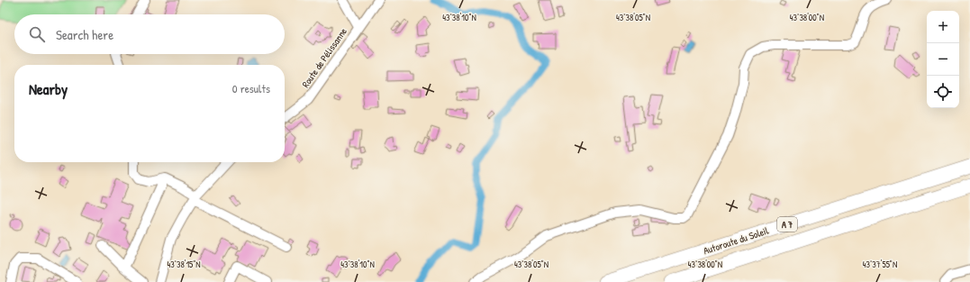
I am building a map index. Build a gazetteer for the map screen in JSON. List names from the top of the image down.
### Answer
{
  "streets": {
    "highway": ["A 7", "Autoroute du Soleil"],
    "street": ["Route de Pélissanne"]
  },
  "page": {
    "map_buttons": ["+", "−"],
    "search": "Search here",
    "heading": ["Nearby", "0 results"]
  },
  "coordinates": [
    "43°38'10\"N",
    "43°38'05\"N",
    "43°38'00\"N",
    "43°38'15\"N",
    "43°37'55\"N"
  ]
}
